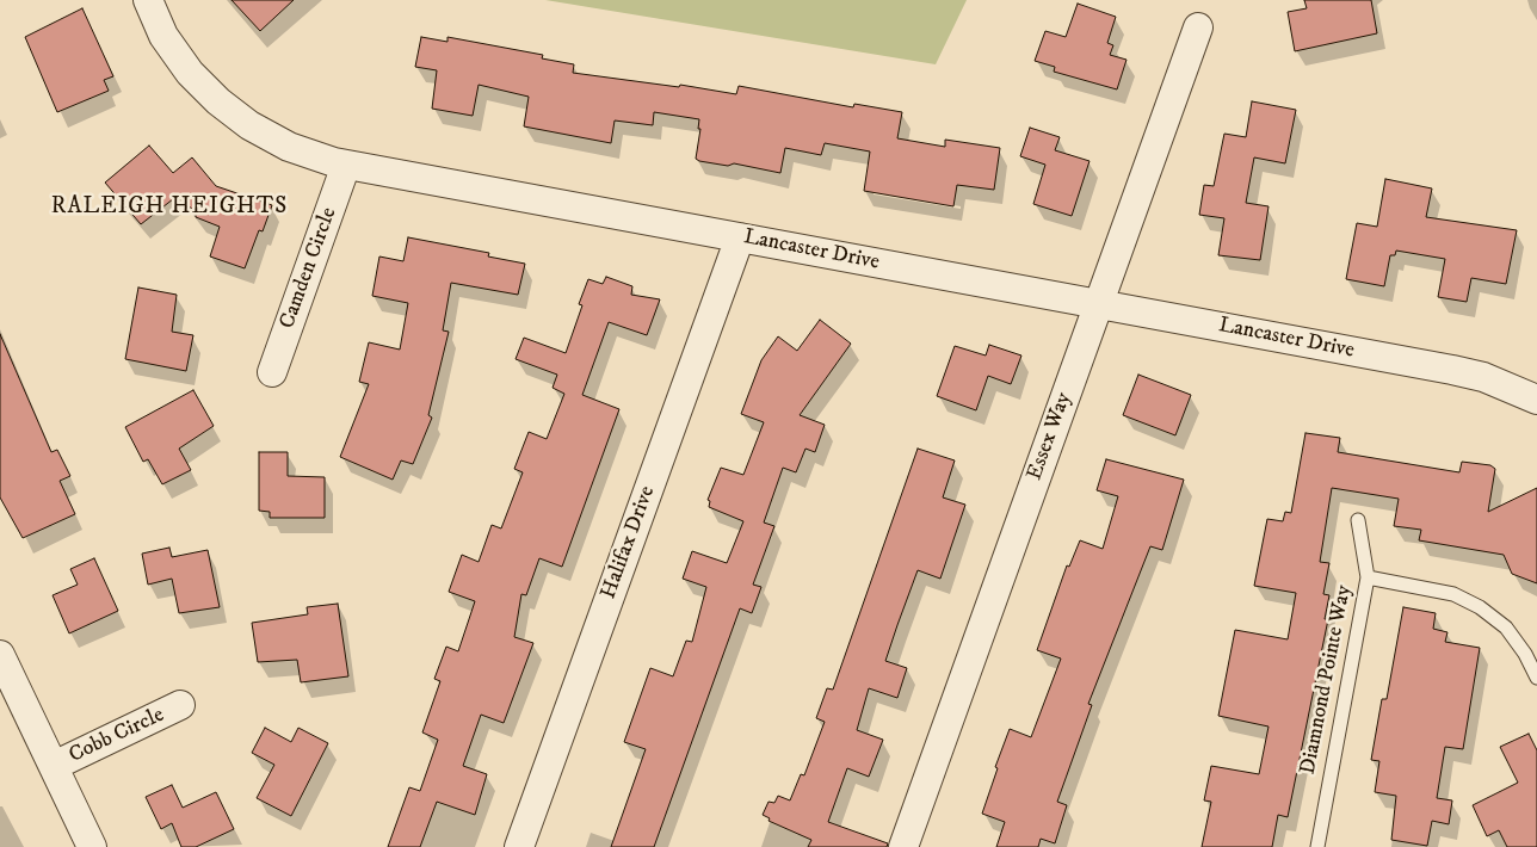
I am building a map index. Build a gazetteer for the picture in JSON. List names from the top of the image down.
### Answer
{
  "streets": {
    "street": [
      "Lancaster Drive",
      "Camden Circle",
      "Essex Way",
      "Halifax Drive",
      "Cobb Circle"
    ],
    "lane": ["Diamnond Pointe Way"]
  },
  "crossings": [
    ["Lancaster Drive", "Camden Circle"],
    ["Lancaster Drive", "Essex Way"],
    ["Lancaster Drive", "Halifax Drive"]
  ],
  "districts": ["RALEIGH HEIGHTS"]
}
